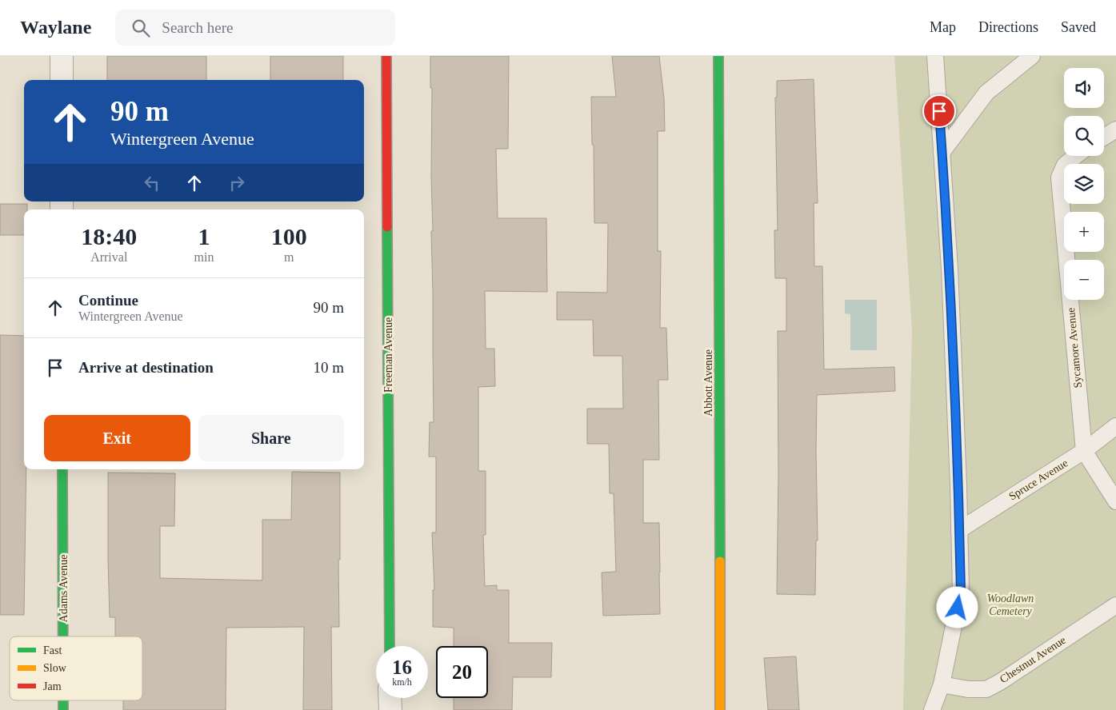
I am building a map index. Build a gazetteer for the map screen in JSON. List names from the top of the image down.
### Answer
{
  "streets": {
    "street": ["Freeman Avenue", "Abbott Avenue", "Adams Avenue"],
    "lane": ["Sycamore Avenue", "Spruce Avenue", "Chestnut Avenue"]
  },
  "crossings": [
    ["Sycamore Avenue", "Spruce Avenue"]
  ],
  "parks": ["Woodlawn Cemetery"],
  "legend": ["Fast", "Slow", "Jam"],
  "page": {
    "header": "Waylane",
    "search": "Search here",
    "nav": ["Map", "Directions", "Saved"],
    "map_buttons": ["+", "−"],
    "turn": ["90 m", "Wintergreen Avenue"],
    "eta": [
      "18:40",
      "Arrival",
      "1",
      "min",
      "100",
      "m"
    ],
    "list": [
      {
        "name": "Continue",
        "note": "Wintergreen Avenue",
        "value": "90 m"
      },
      {
        "name": "Arrive at destination",
        "value": "10 m"
      }
    ],
    "buttons": ["Exit", "Share"],
    "speed": "16 km/h",
    "limit": "20"
  }
}
